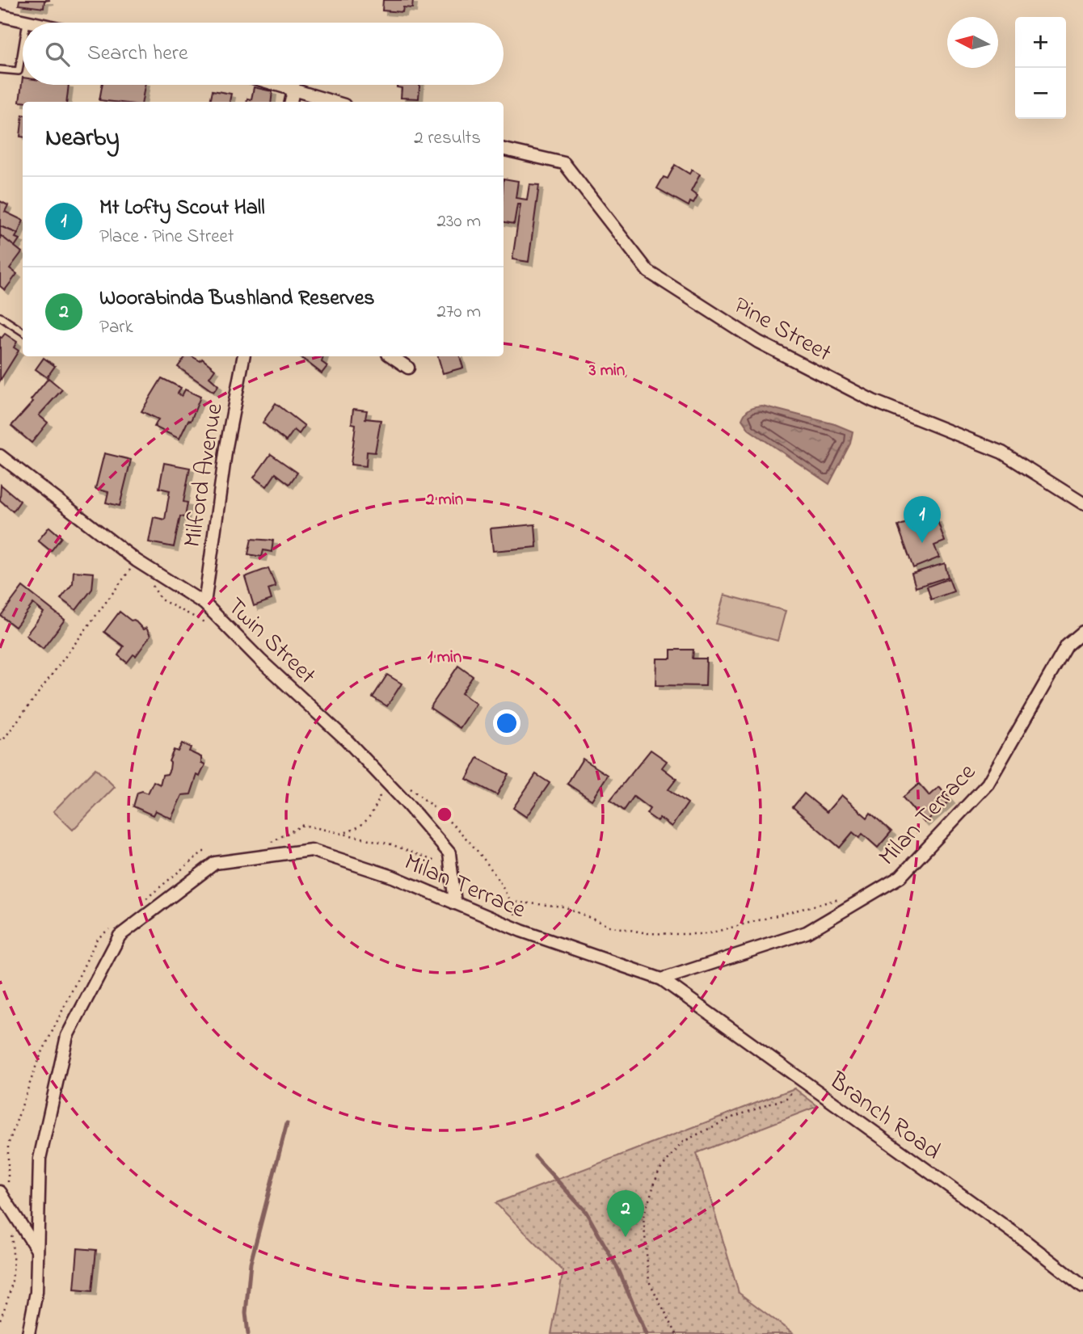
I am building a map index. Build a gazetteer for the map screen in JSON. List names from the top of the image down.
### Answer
{
  "streets": {
    "street": [
      "Pine Street",
      "Milford Avenue",
      "Twin Street",
      "Milan Terrace",
      "Branch Road"
    ]
  },
  "crossings": [
    ["Milford Avenue", "Twin Street"],
    ["Twin Street", "Milan Terrace"],
    ["Milan Terrace", "Branch Road"]
  ],
  "north": "left",
  "page": {
    "map_buttons": ["+", "−"],
    "search": "Search here",
    "heading": ["Nearby", "2 results"],
    "list": [
      {
        "mark": "1",
        "name": "Mt Lofty Scout Hall",
        "note": "Place · Pine Street",
        "value": "230 m"
      },
      {
        "mark": "2",
        "name": "Woorabinda Bushland Reserves",
        "note": "Park",
        "value": "270 m"
      }
    ],
    "pins": ["1", "2"]
  },
  "rings": ["3 min", "2 min", "1 min"]
}
